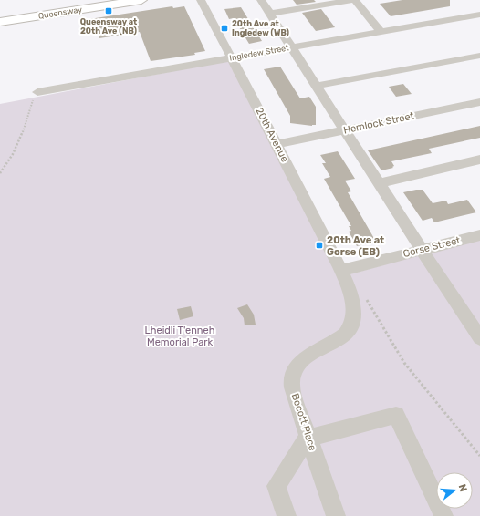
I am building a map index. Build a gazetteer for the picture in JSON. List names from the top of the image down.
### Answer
{
  "streets": {
    "main road": ["Queensway"],
    "street": [
      "Ingledew Street",
      "Hemlock Street",
      "20th Avenue",
      "Gorse Street",
      "Becott Place"
    ]
  },
  "crossings": [
    ["Ingledew Street", "20th Avenue"],
    ["Hemlock Street", "20th Avenue"],
    ["20th Avenue", "Gorse Street"],
    ["20th Avenue", "Becott Place"],
    ["Gorse Street", "Becott Place"]
  ],
  "parks": ["Lheidli T'enneh Memorial Park"],
  "places": {
    "transit": ["Queensway at 20th Ave (NB)", "20th Ave at Ingledew (WB)", "20th Ave at Gorse (EB)"]
  },
  "north": "right"
}
